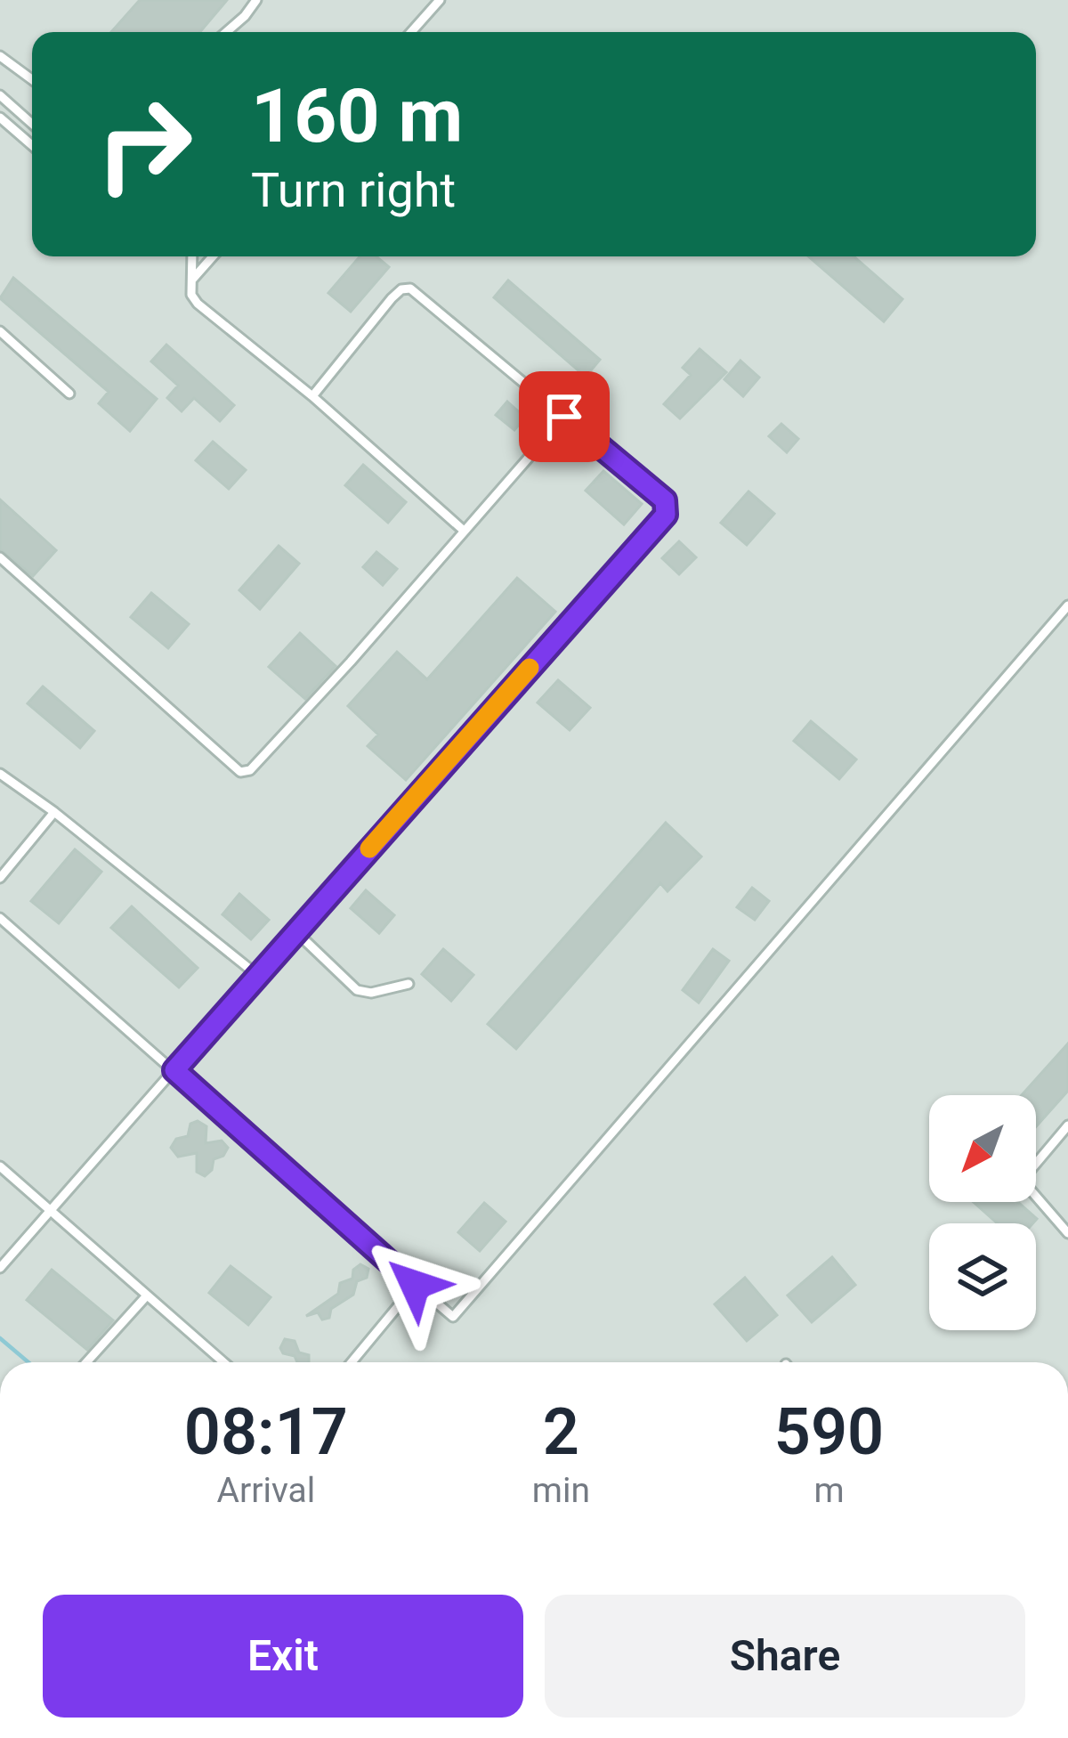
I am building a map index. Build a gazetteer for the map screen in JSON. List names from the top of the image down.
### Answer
{
  "north": "bottom left",
  "page": {
    "turn": ["160 m", "Turn right"],
    "eta": [
      "08:17",
      "Arrival",
      "2",
      "min",
      "590",
      "m"
    ],
    "buttons": ["Exit", "Share"]
  }
}
